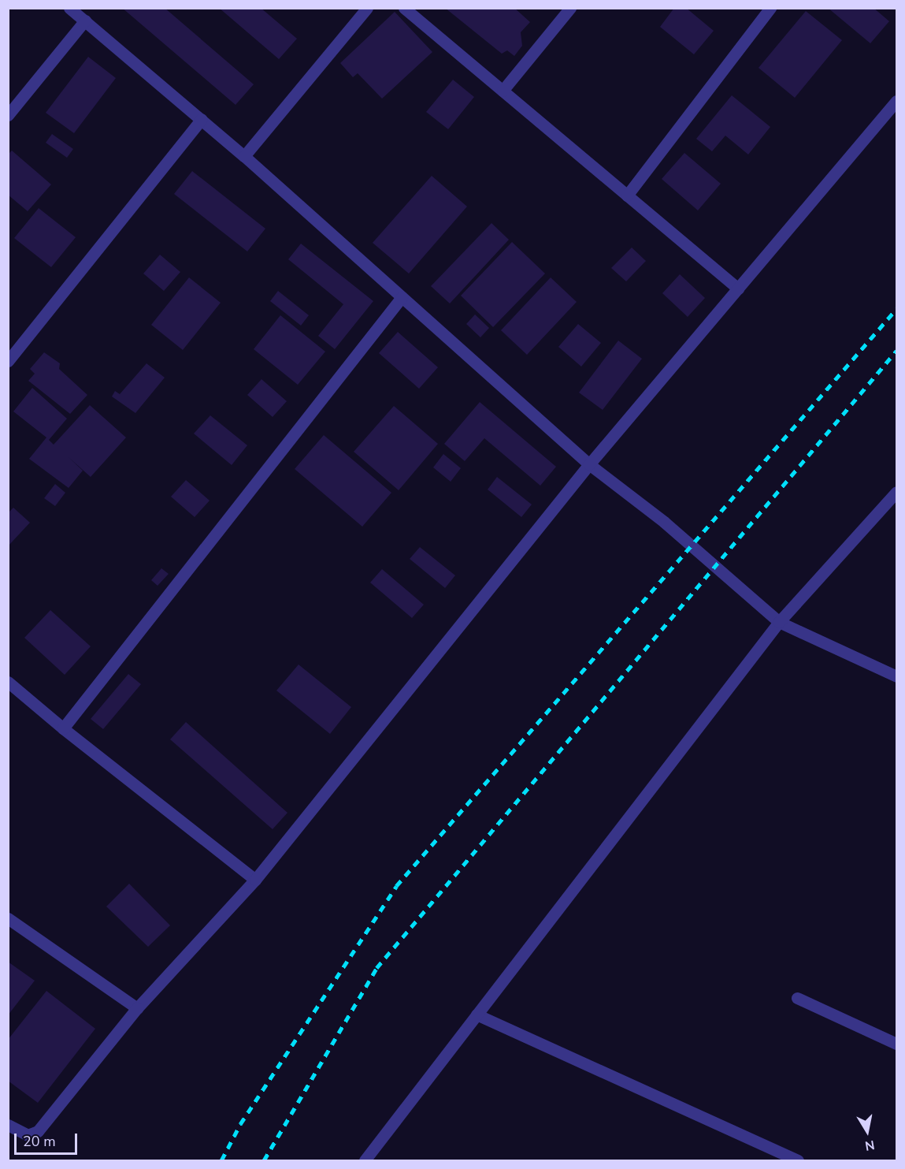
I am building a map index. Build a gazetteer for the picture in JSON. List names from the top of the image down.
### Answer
{
  "scale_bar": "20 m",
  "north": "bottom"
}
